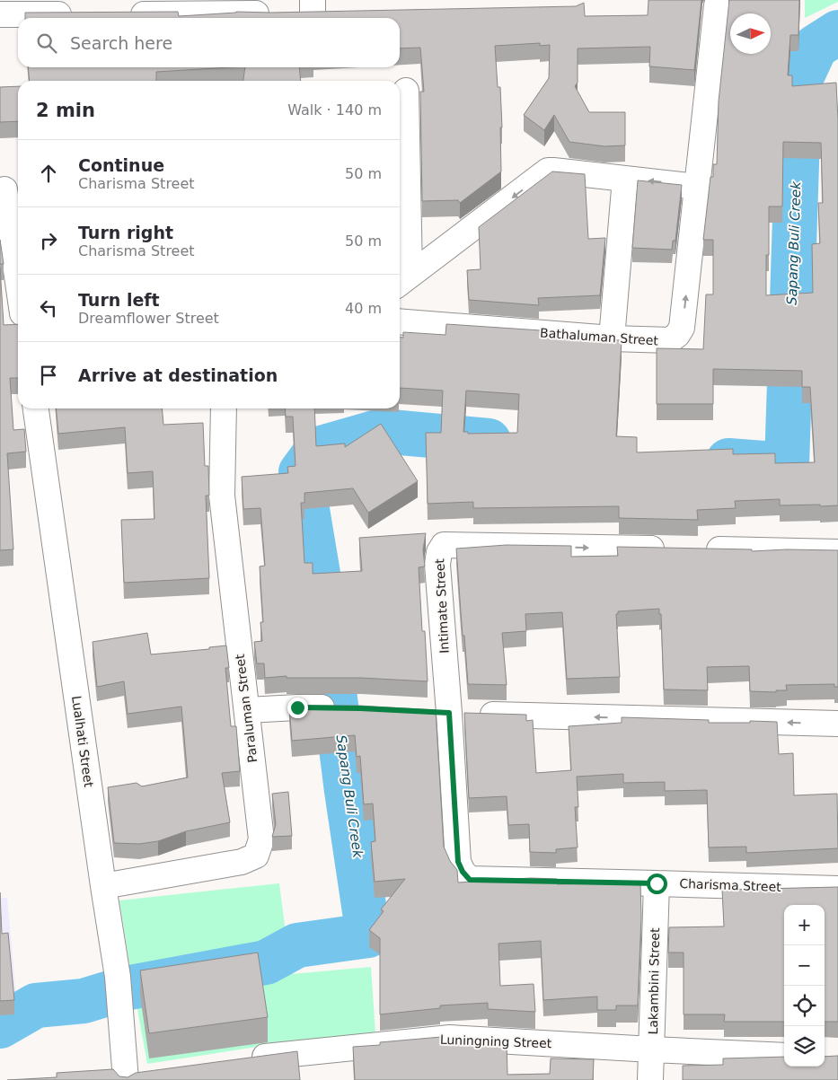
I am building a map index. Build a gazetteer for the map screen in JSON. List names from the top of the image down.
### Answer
{
  "streets": {
    "street": [
      "Bathaluman Street",
      "Intimate Street",
      "Paraluman Street",
      "Lualhati Street",
      "Charisma Street",
      "Lakambini Street",
      "Luningning Street"
    ]
  },
  "crossings": [
    ["Intimate Street", "Charisma Street"],
    ["Paraluman Street", "Lualhati Street"],
    ["Charisma Street", "Lakambini Street"],
    ["Lakambini Street", "Luningning Street"]
  ],
  "water": ["Sapang Buli Creek"],
  "north": "right",
  "page": {
    "search": "Search here",
    "heading": ["2 min", "Walk · 140 m"],
    "list": [
      ["Continue", "Charisma Street", "50 m"],
      ["Turn right", "Charisma Street", "50 m"],
      ["Turn left", "Dreamflower Street", "40 m"],
      "Arrive at destination"
    ],
    "map_buttons": ["+", "−"]
  }
}
